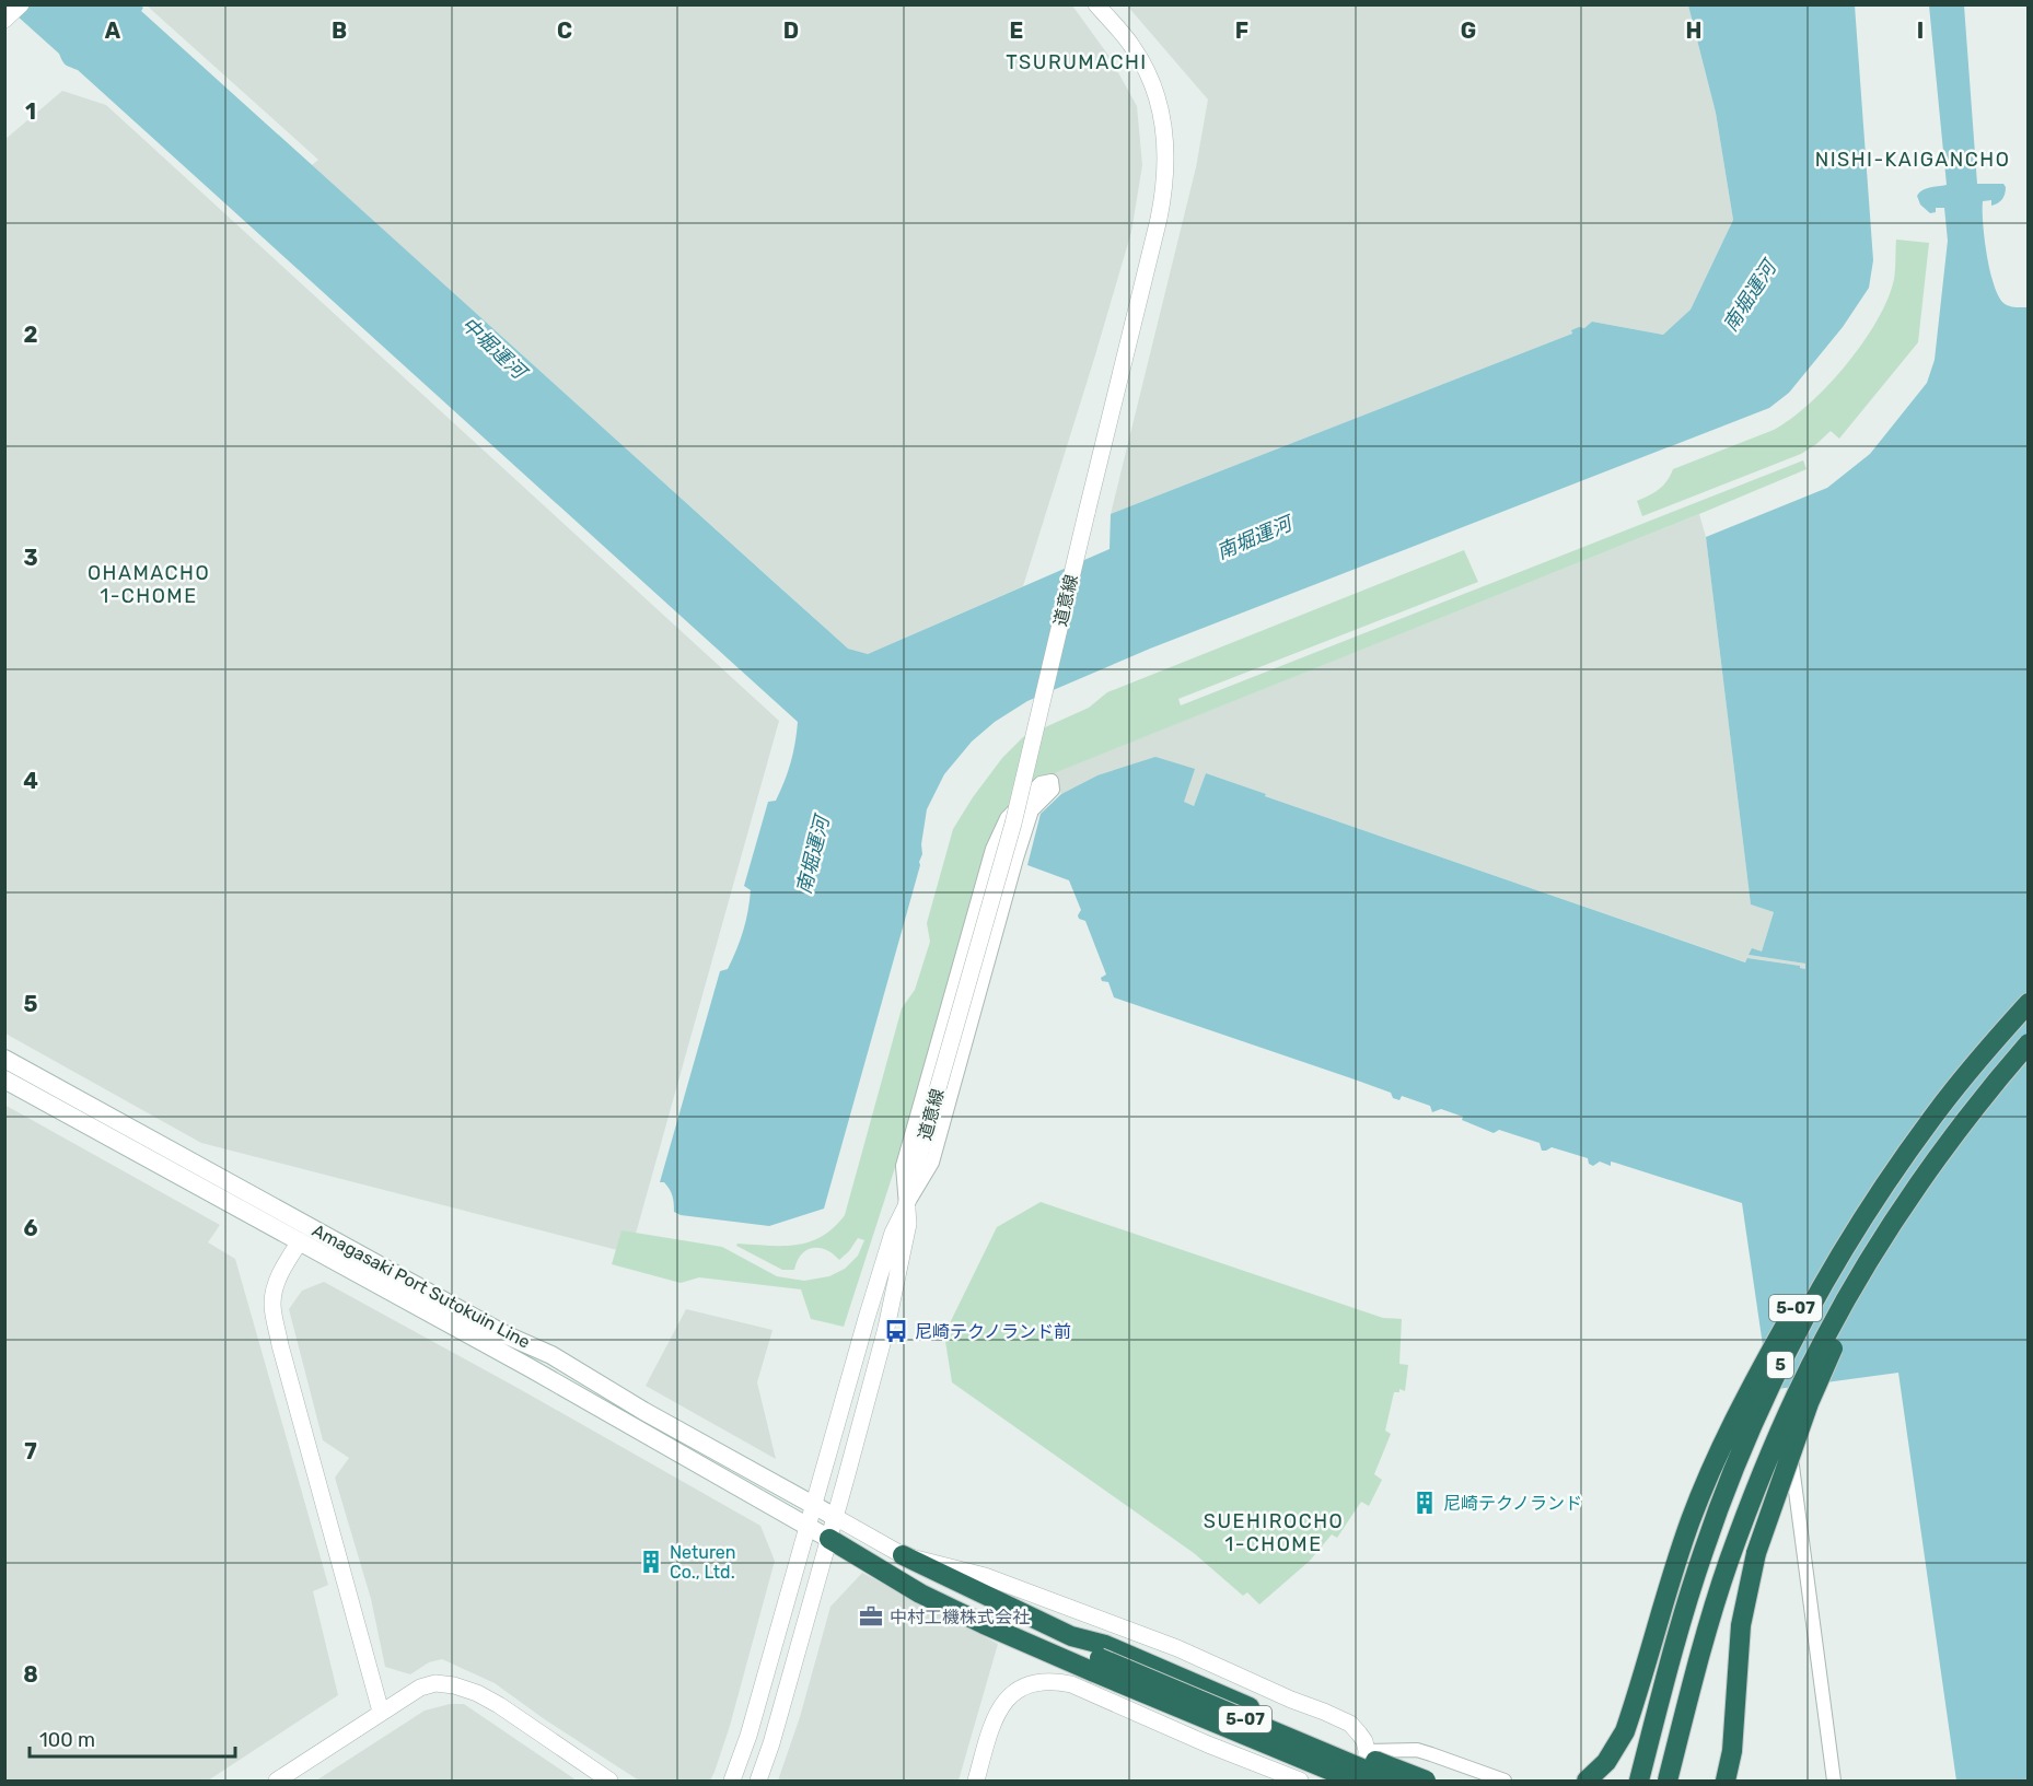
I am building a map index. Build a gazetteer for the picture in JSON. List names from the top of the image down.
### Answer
{
  "streets": {
    "highway": ["5-07", "5"],
    "main road": ["Amagasaki Port Sutokuin Line"],
    "street": ["道意線"]
  },
  "crossings": [
    ["道意線", "Amagasaki Port Sutokuin Line"],
    ["道意線", "5-07"],
    ["Amagasaki Port Sutokuin Line", "5-07"],
    ["5-07", "5"]
  ],
  "districts": [
    "TSURUMACHI",
    "NISHI-KAIGANCHO",
    "OHAMACHO 1-CHOME",
    "SUEHIROCHO 1-CHOME"
  ],
  "water": ["南堀運河", "中堀運河"],
  "places": {
    "bus stop": ["尼崎テクノランド前"],
    "building": ["尼崎テクノランド", "Neturen Co., Ltd."],
    "office": ["中村工機株式会社"]
  },
  "scale_bar": "100 m",
  "grid": {
    "columns": [
      "A",
      "B",
      "C",
      "D",
      "E",
      "F",
      "G",
      "H",
      "I"
    ],
    "rows": [
      "1",
      "2",
      "3",
      "4",
      "5",
      "6",
      "7",
      "8"
    ]
  }
}
